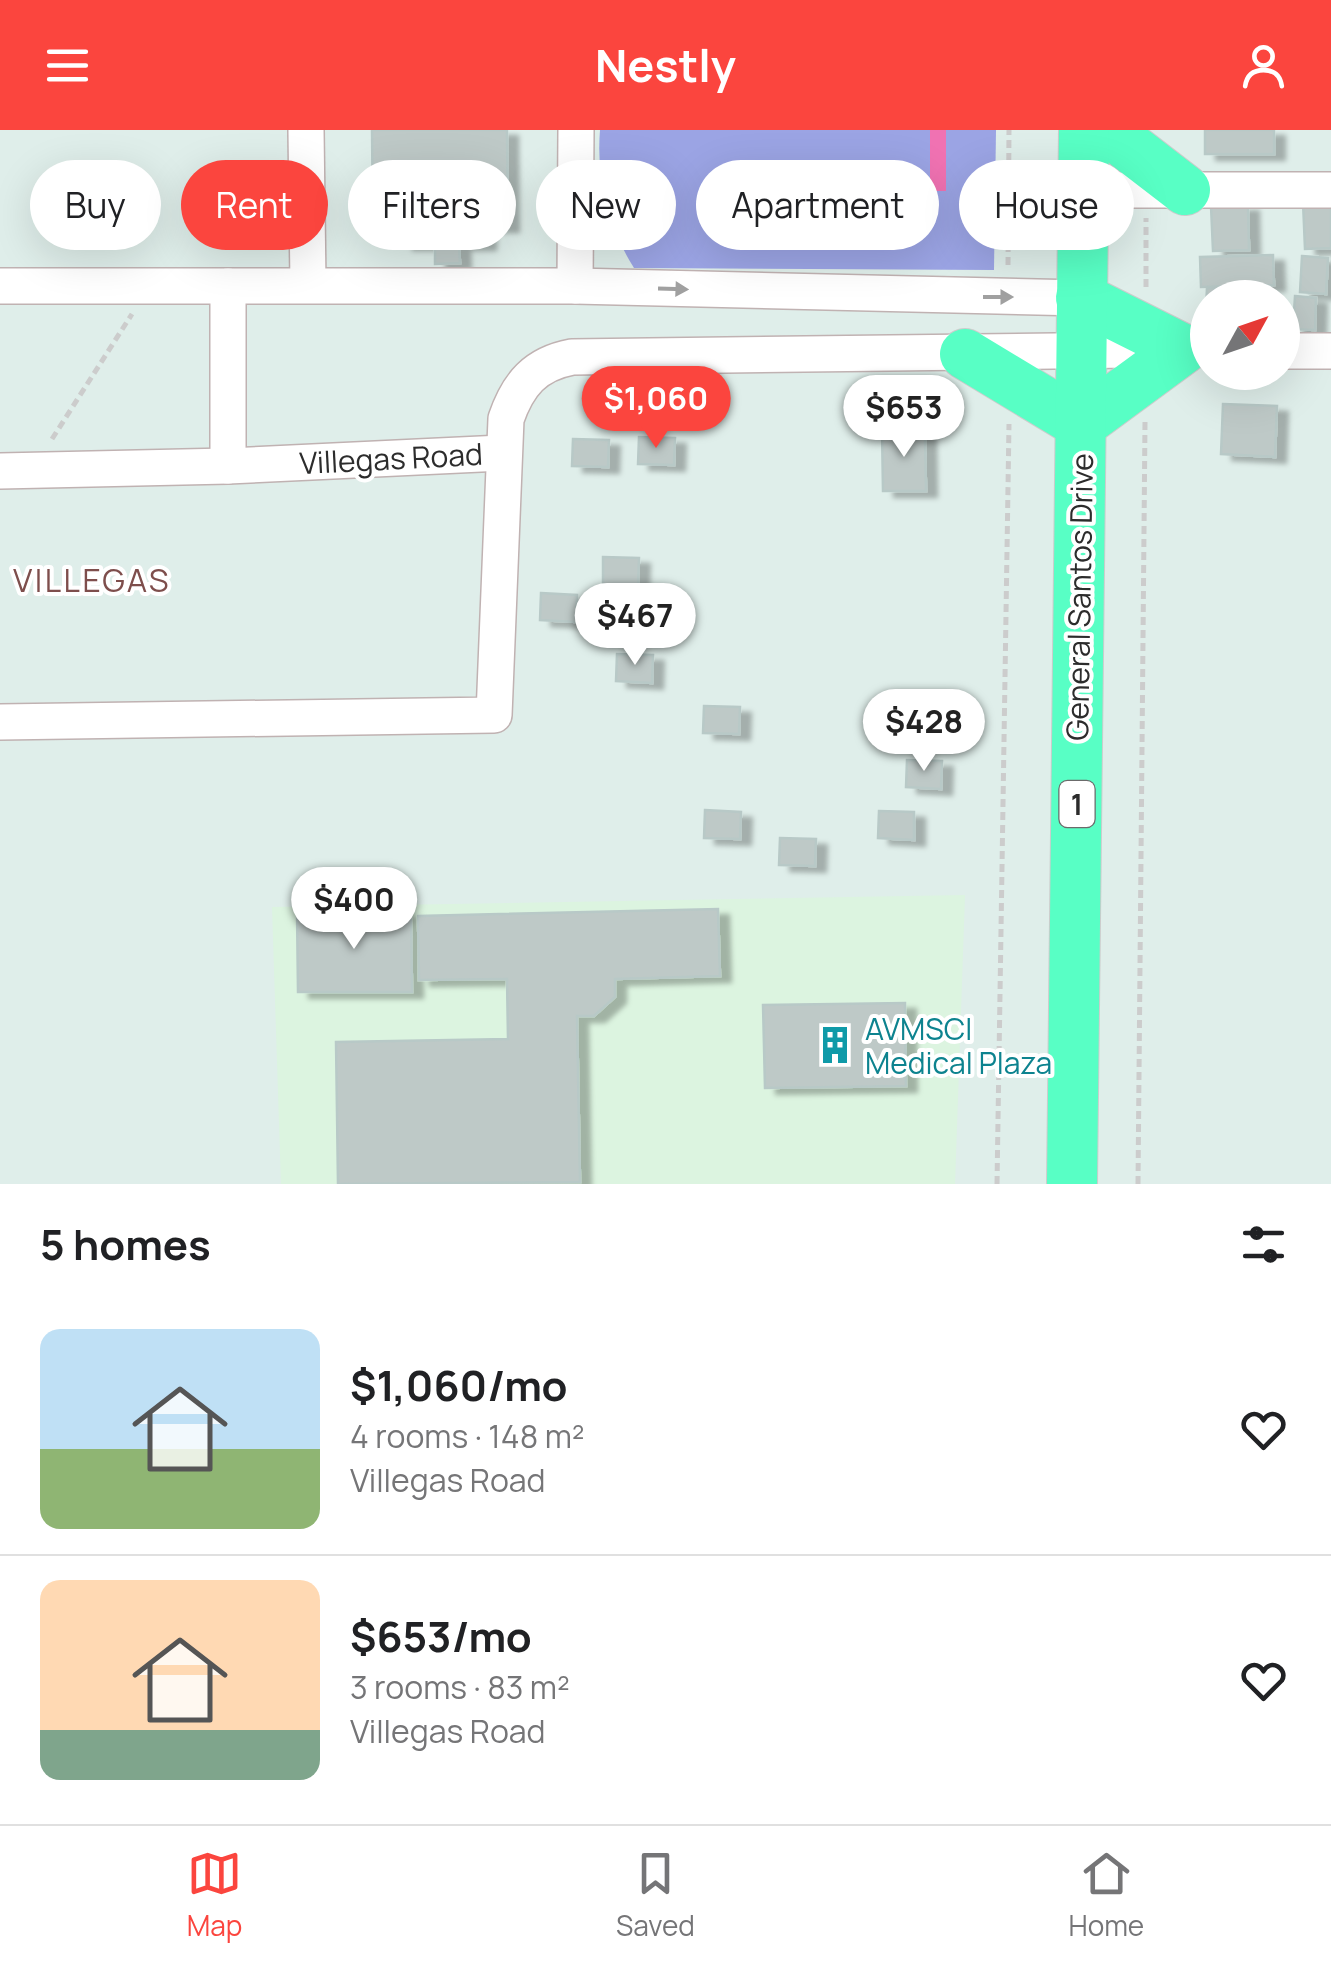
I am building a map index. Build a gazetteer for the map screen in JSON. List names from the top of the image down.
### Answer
{
  "streets": {
    "highway": ["General Santos Drive", "1"],
    "street": ["Villegas Road"]
  },
  "crossings": [
    ["Villegas Road", "General Santos Drive"]
  ],
  "districts": ["VILLEGAS"],
  "places": {
    "building": ["AVMSCI Medical Plaza"]
  },
  "north": "top right",
  "page": {
    "header": "Nestly",
    "chip": [
      "Buy",
      "Rent",
      "Filters",
      "New",
      "Apartment",
      "House"
    ],
    "price": [
      "$1,060",
      "$653",
      "$467",
      "$428",
      "$400"
    ],
    "heading": "5 homes",
    "list": [
      {
        "name": "$1,060/mo",
        "note": "4 rooms · 148 m² · Villegas Road"
      },
      {
        "name": "$653/mo",
        "note": "3 rooms · 83 m² · Villegas Road"
      }
    ],
    "tabs": ["Map", "Saved", "Home"]
  }
}
